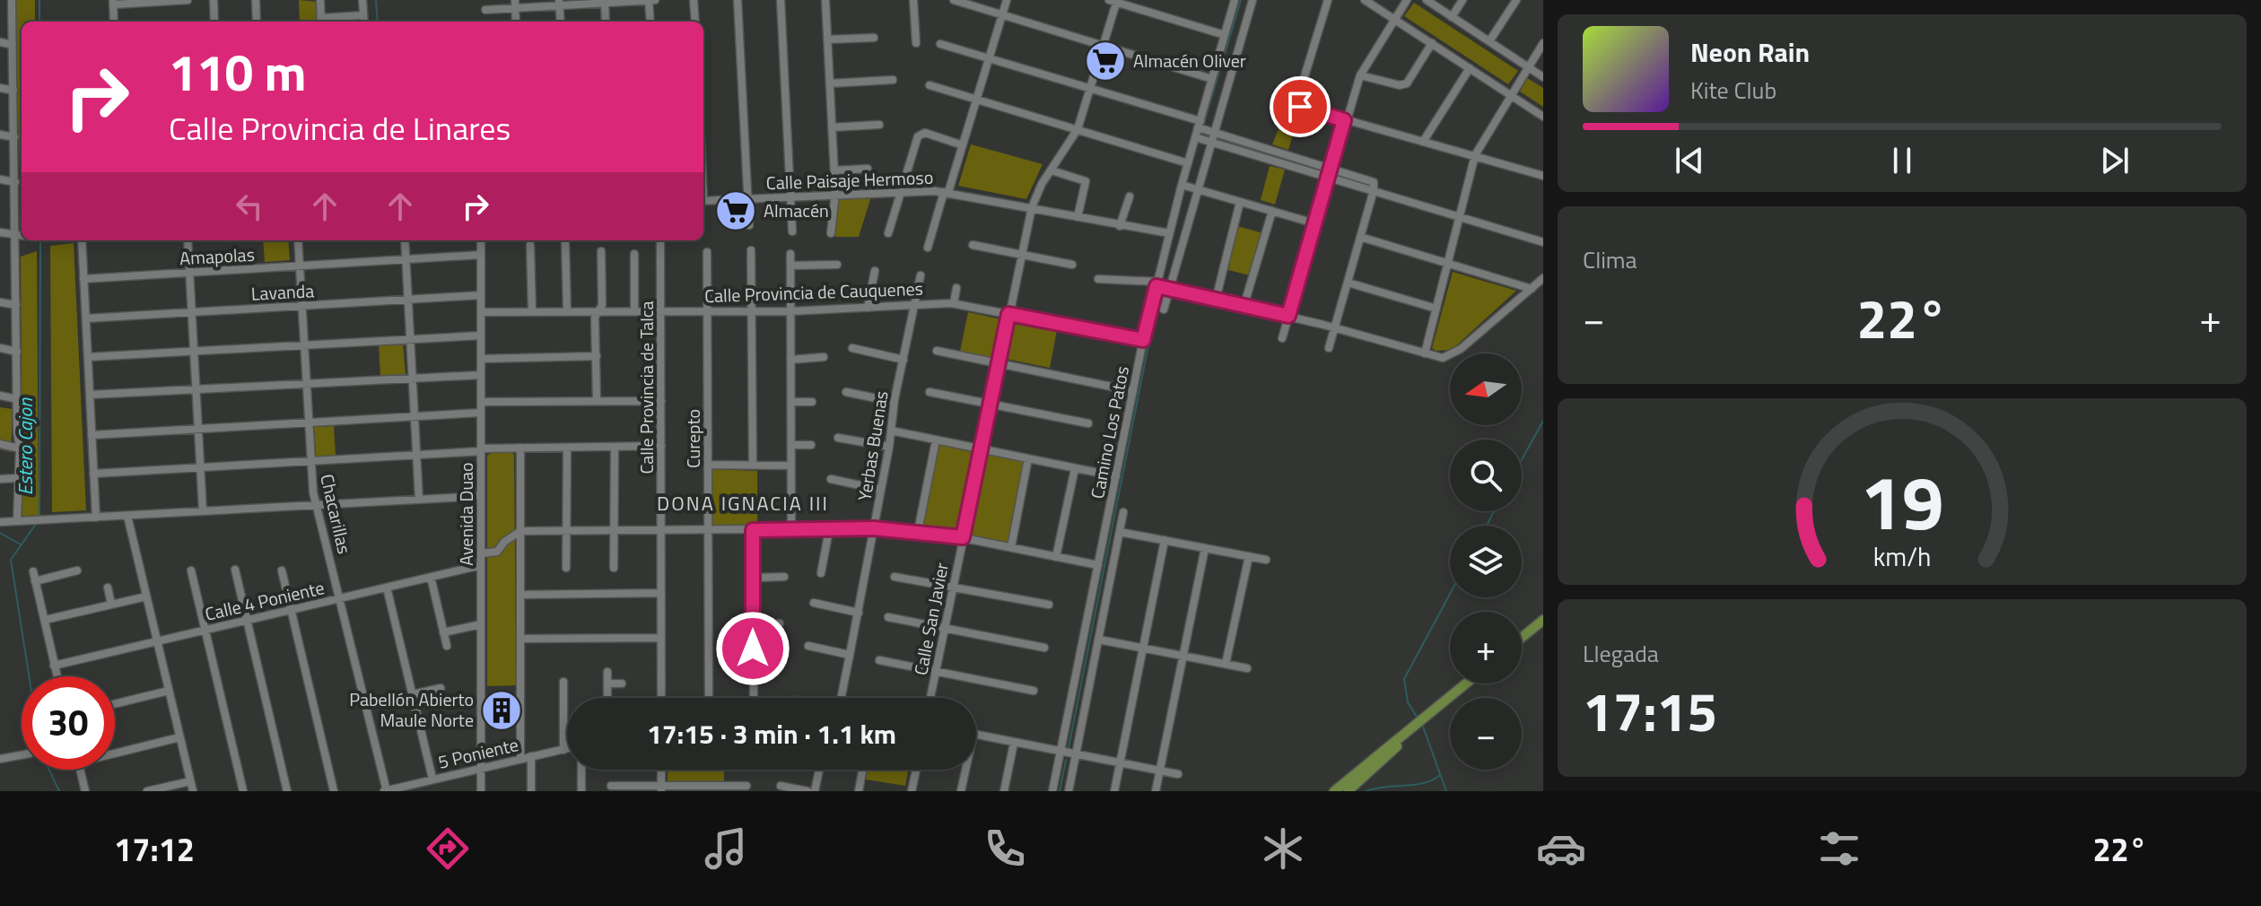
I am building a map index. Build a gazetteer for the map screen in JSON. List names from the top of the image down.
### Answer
{
  "streets": {
    "street": [
      "Calle Paisaje Hermoso",
      "Amapolas",
      "Lavanda",
      "Calle Provincia de Cauquenes",
      "Calle Provincia de Talca",
      "Camino Los Patos",
      "Curepto",
      "Yerbas Buenas",
      "Chacarillas",
      "Avenida Duao",
      "Calle 4 Poniente",
      "Calle San Javier",
      "5 Poniente"
    ]
  },
  "crossings": [
    ["Calle Paisaje Hermoso", "Camino Los Patos"],
    ["Calle Paisaje Hermoso", "Calle San Javier"],
    ["Amapolas", "Chacarillas"],
    ["Amapolas", "Avenida Duao"],
    ["Lavanda", "Chacarillas"],
    ["Lavanda", "Avenida Duao"],
    ["Calle Provincia de Cauquenes", "Calle Provincia de Talca"],
    ["Calle Provincia de Cauquenes", "Camino Los Patos"],
    ["Calle Provincia de Cauquenes", "Curepto"],
    ["Calle Provincia de Cauquenes", "Yerbas Buenas"],
    ["Calle Provincia de Cauquenes", "Avenida Duao"],
    ["Calle Provincia de Cauquenes", "Calle San Javier"],
    ["Chacarillas", "Calle 4 Poniente"],
    ["Chacarillas", "5 Poniente"],
    ["Avenida Duao", "Calle 4 Poniente"],
    ["Avenida Duao", "5 Poniente"]
  ],
  "districts": ["DONA IGNACIA III"],
  "water": ["Estero Cajon"],
  "places": {
    "supermarket": ["Almacén Oliver", "Almacén"],
    "building": ["Pabellón Abierto Maule Norte"]
  },
  "north": "left",
  "page": {
    "turn": ["110 m", "Calle Provincia de Linares"],
    "song": ["Neon Rain", "Kite Club"],
    "tile": [
      "Clima",
      ["Llegada", "17:15"]
    ],
    "heat": ["−", "22°", "+"],
    "map_buttons": ["+", "−"],
    "limit": "30",
    "trip": "17:15 · 3 min · 1.1 km",
    "tabs": ["17:12", "22°"],
    "gauge": ["19", "km/h"]
  }
}
